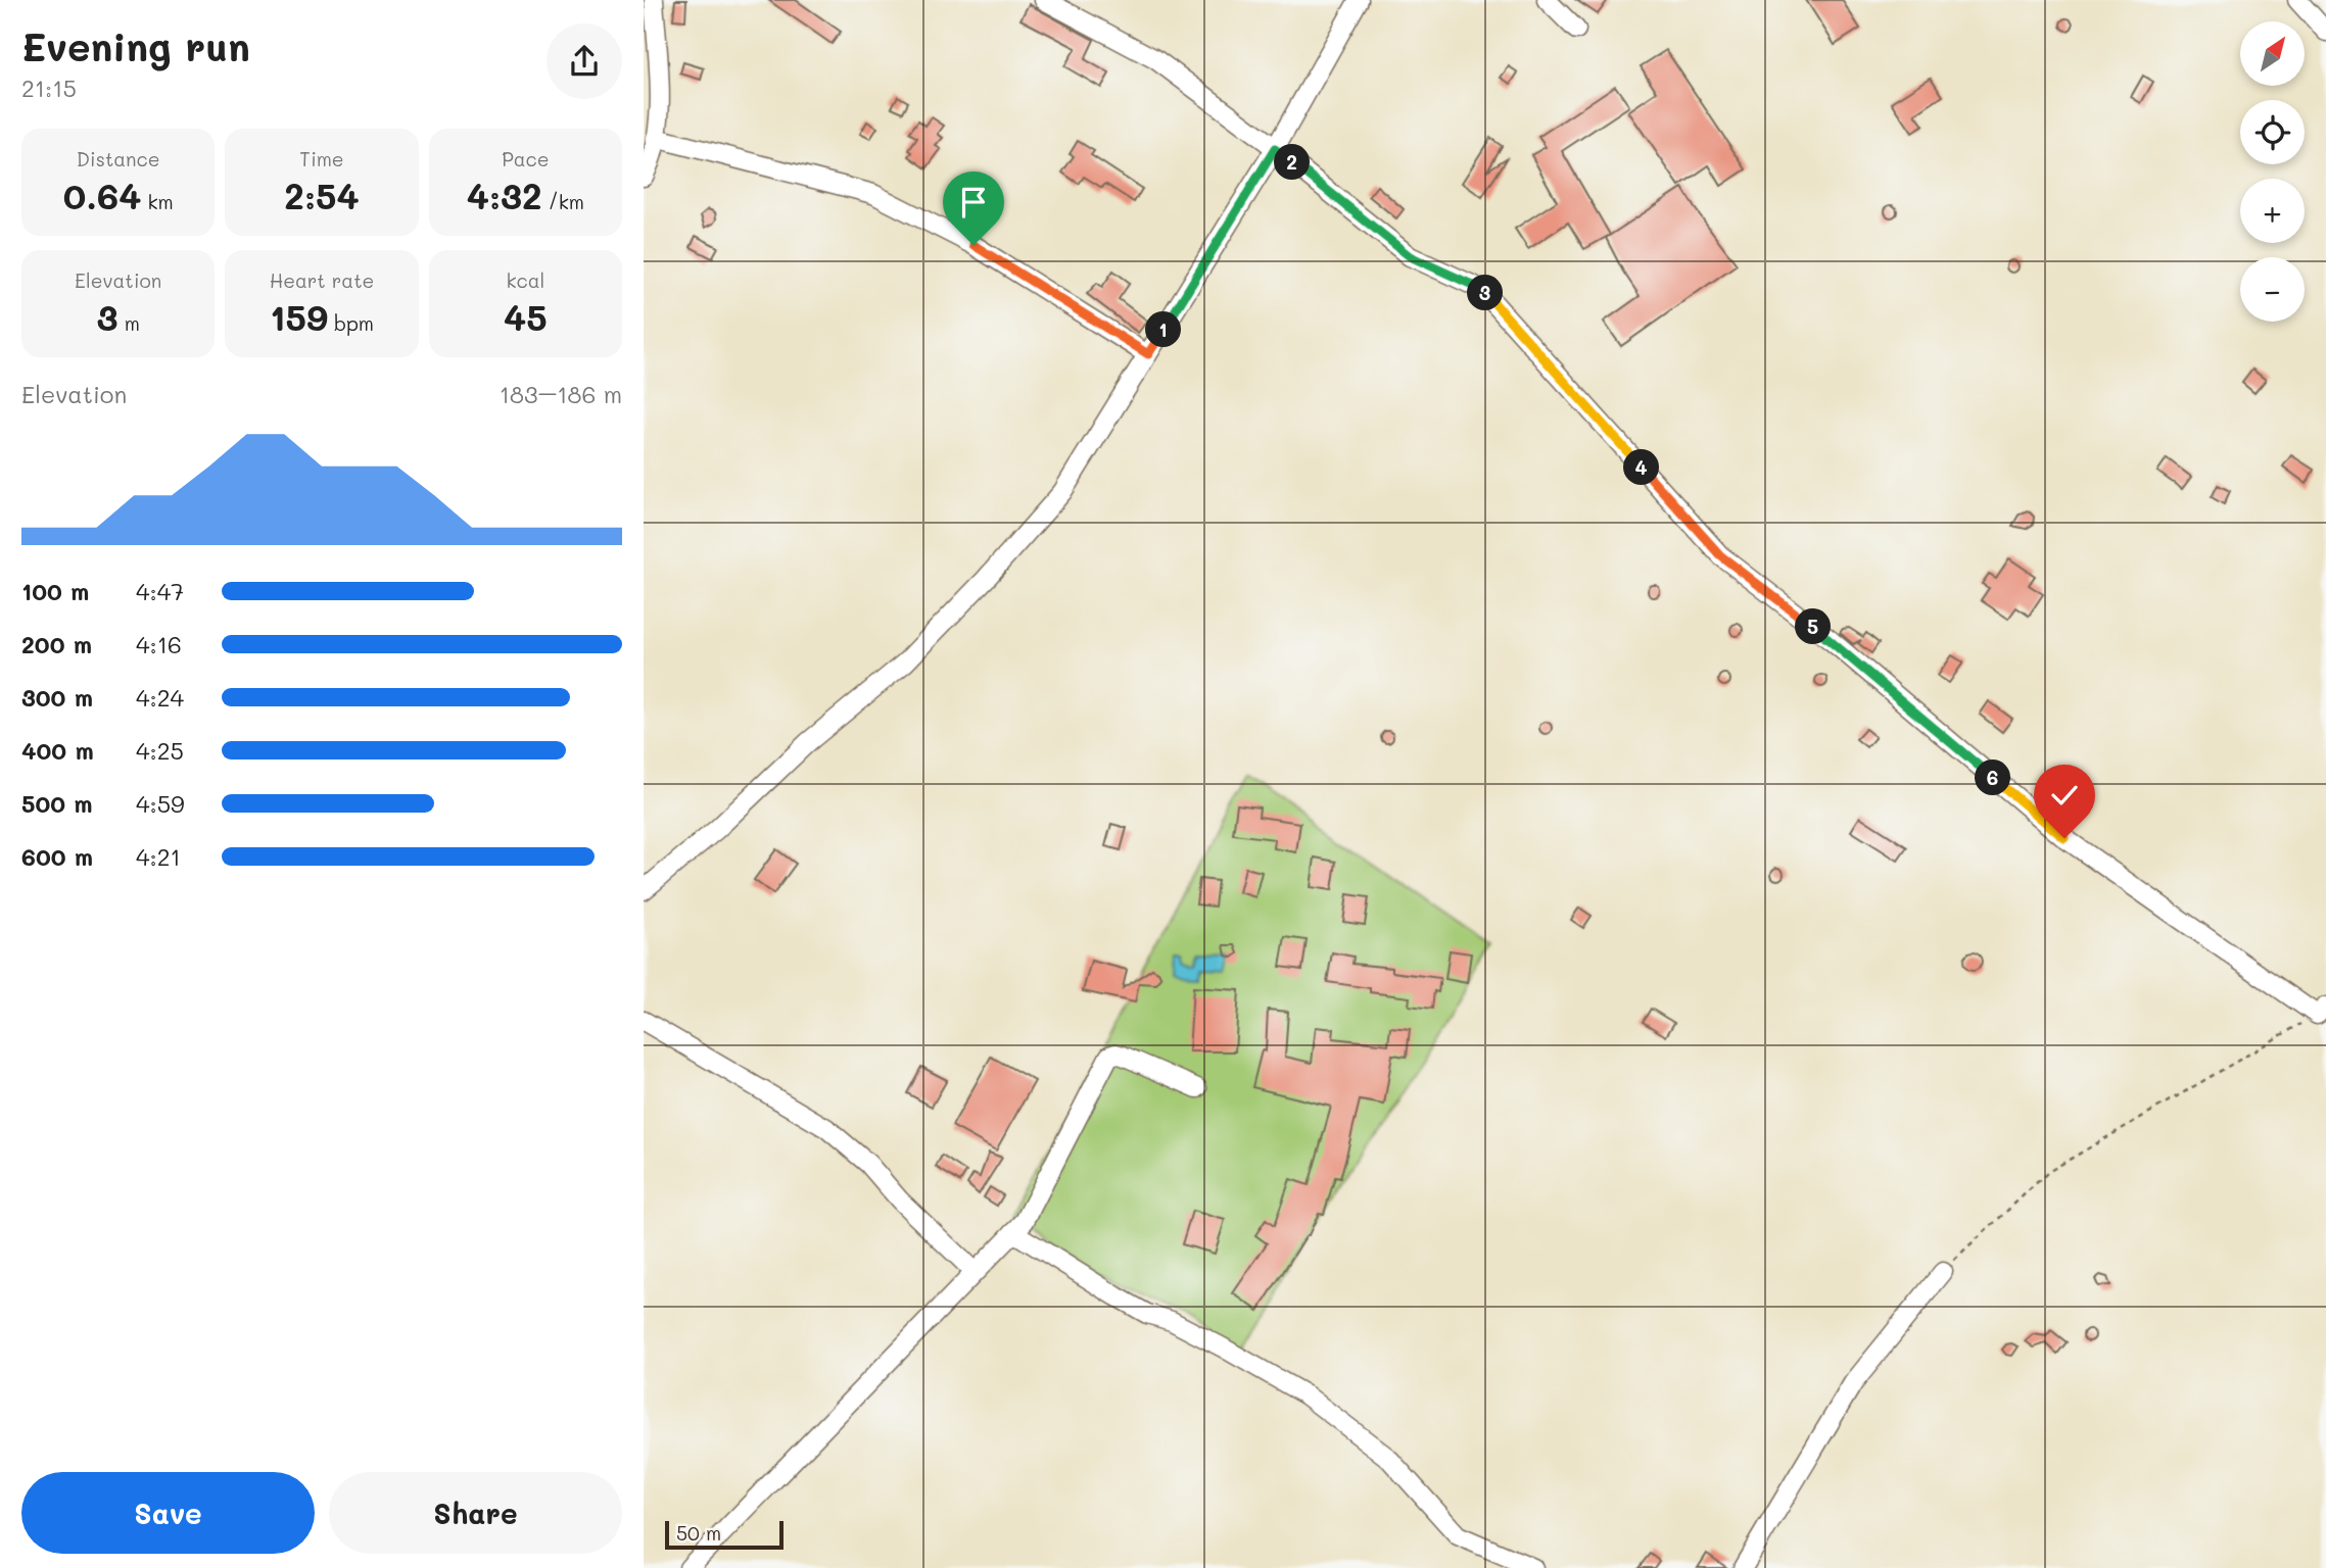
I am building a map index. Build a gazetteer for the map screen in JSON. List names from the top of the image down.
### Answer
{
  "scale_bar": "50 m",
  "north": "top right",
  "page": {
    "heading": ["Evening run", "21:15"],
    "map_buttons": ["+", "−"],
    "stats": [
      ["Distance", "0.64 km"],
      ["Time", "2:54"],
      ["Pace", "4:32 /km"],
      ["Elevation", "3 m"],
      ["Heart rate", "159 bpm"],
      ["kcal", "45"]
    ],
    "pins": [
      "2",
      "3",
      "1",
      "4",
      "5",
      "6"
    ],
    "chart": ["Elevation", "183–186 m"],
    "list": [
      {
        "name": "100 m",
        "note": "4:47"
      },
      {
        "name": "200 m",
        "note": "4:16"
      },
      {
        "name": "300 m",
        "note": "4:24"
      },
      {
        "name": "400 m",
        "note": "4:25"
      },
      {
        "name": "500 m",
        "note": "4:59"
      },
      {
        "name": "600 m",
        "note": "4:21"
      }
    ],
    "buttons": ["Save", "Share"],
    "scale": "50 m"
  }
}
